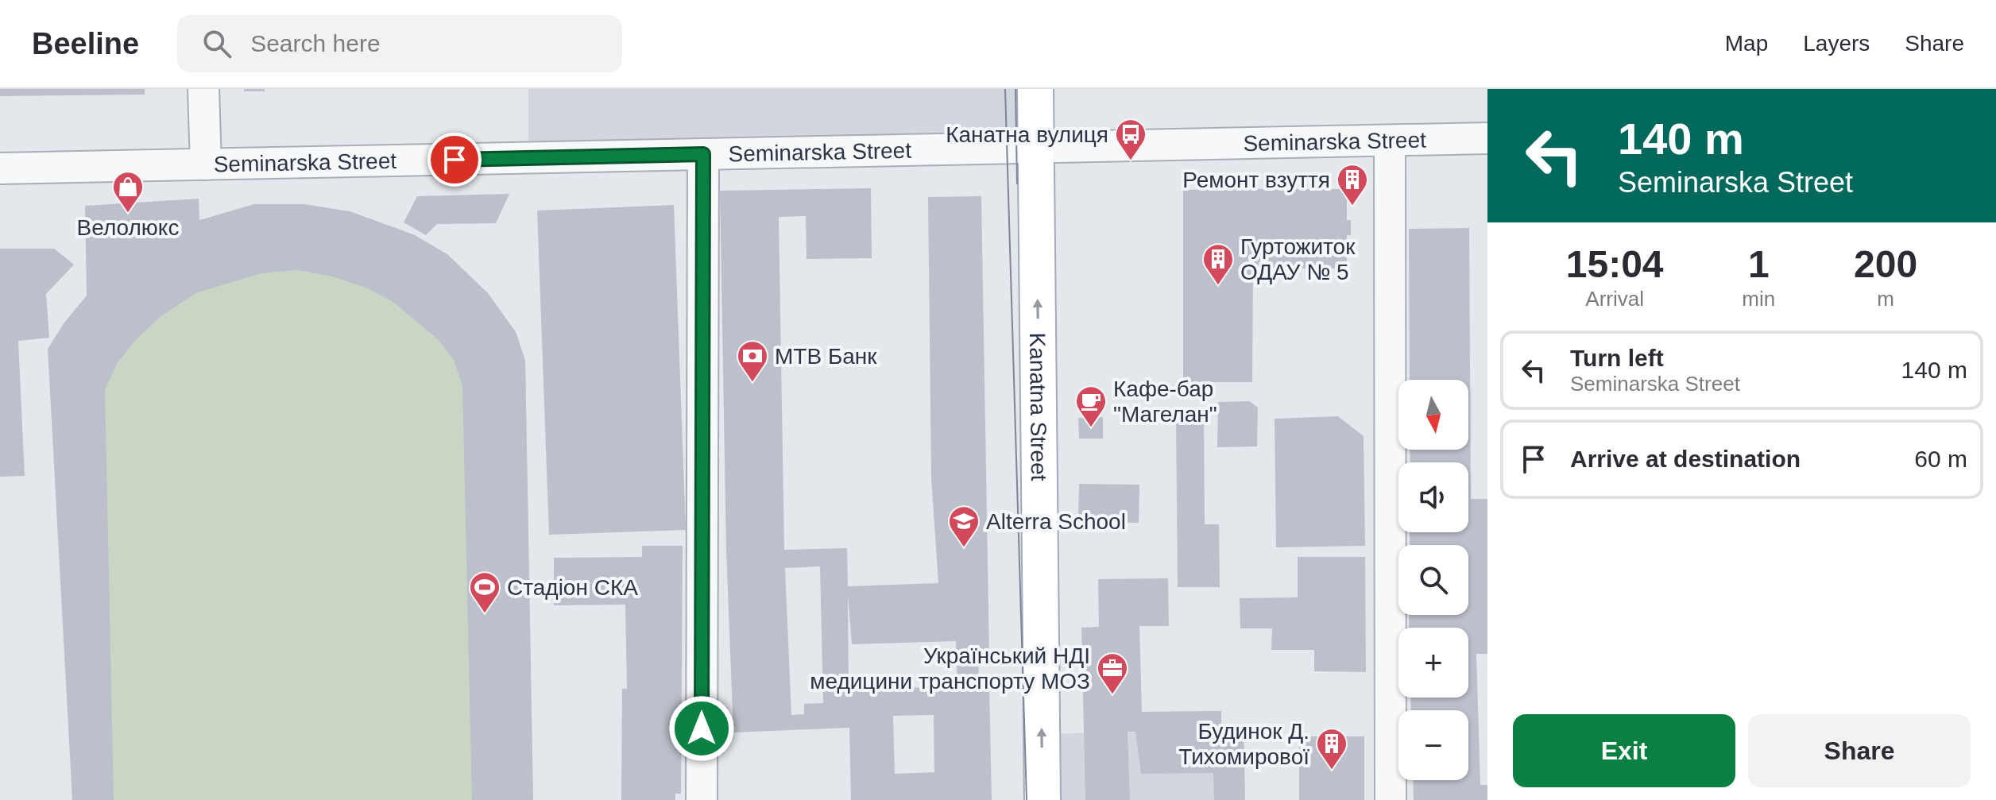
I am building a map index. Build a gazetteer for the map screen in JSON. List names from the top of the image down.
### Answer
{
  "streets": {
    "main road": ["Kanatna Street"],
    "street": ["Seminarska Street"]
  },
  "crossings": [
    ["Seminarska Street", "Kanatna Street"]
  ],
  "one_way": ["Kanatna Street"],
  "places": {
    "bus stop": ["Канатна вулиця"],
    "building": ["Ремонт взуття", "Гуртожиток ОДАУ № 5", "Будинок Д. Тихомирової"],
    "shop": ["Велолюкс"],
    "bank": ["МТВ Банк"],
    "cafe": ["Кафе-бар \"Магелан\""],
    "school or university": ["Alterra School"],
    "sports": ["Стадіон СКА"],
    "office": ["Український НДІ медицини транспорту МОЗ"]
  },
  "north": "bottom",
  "page": {
    "header": "Beeline",
    "search": "Search here",
    "nav": ["Map", "Layers", "Share"],
    "turn": ["140 m", "Seminarska Street"],
    "eta": [
      "15:04",
      "Arrival",
      "1",
      "min",
      "200",
      "m"
    ],
    "list": [
      {
        "name": "Turn left",
        "note": "Seminarska Street",
        "value": "140 m"
      },
      {
        "name": "Arrive at destination",
        "value": "60 m"
      }
    ],
    "map_buttons": ["+", "−"],
    "buttons": ["Exit", "Share"]
  }
}
